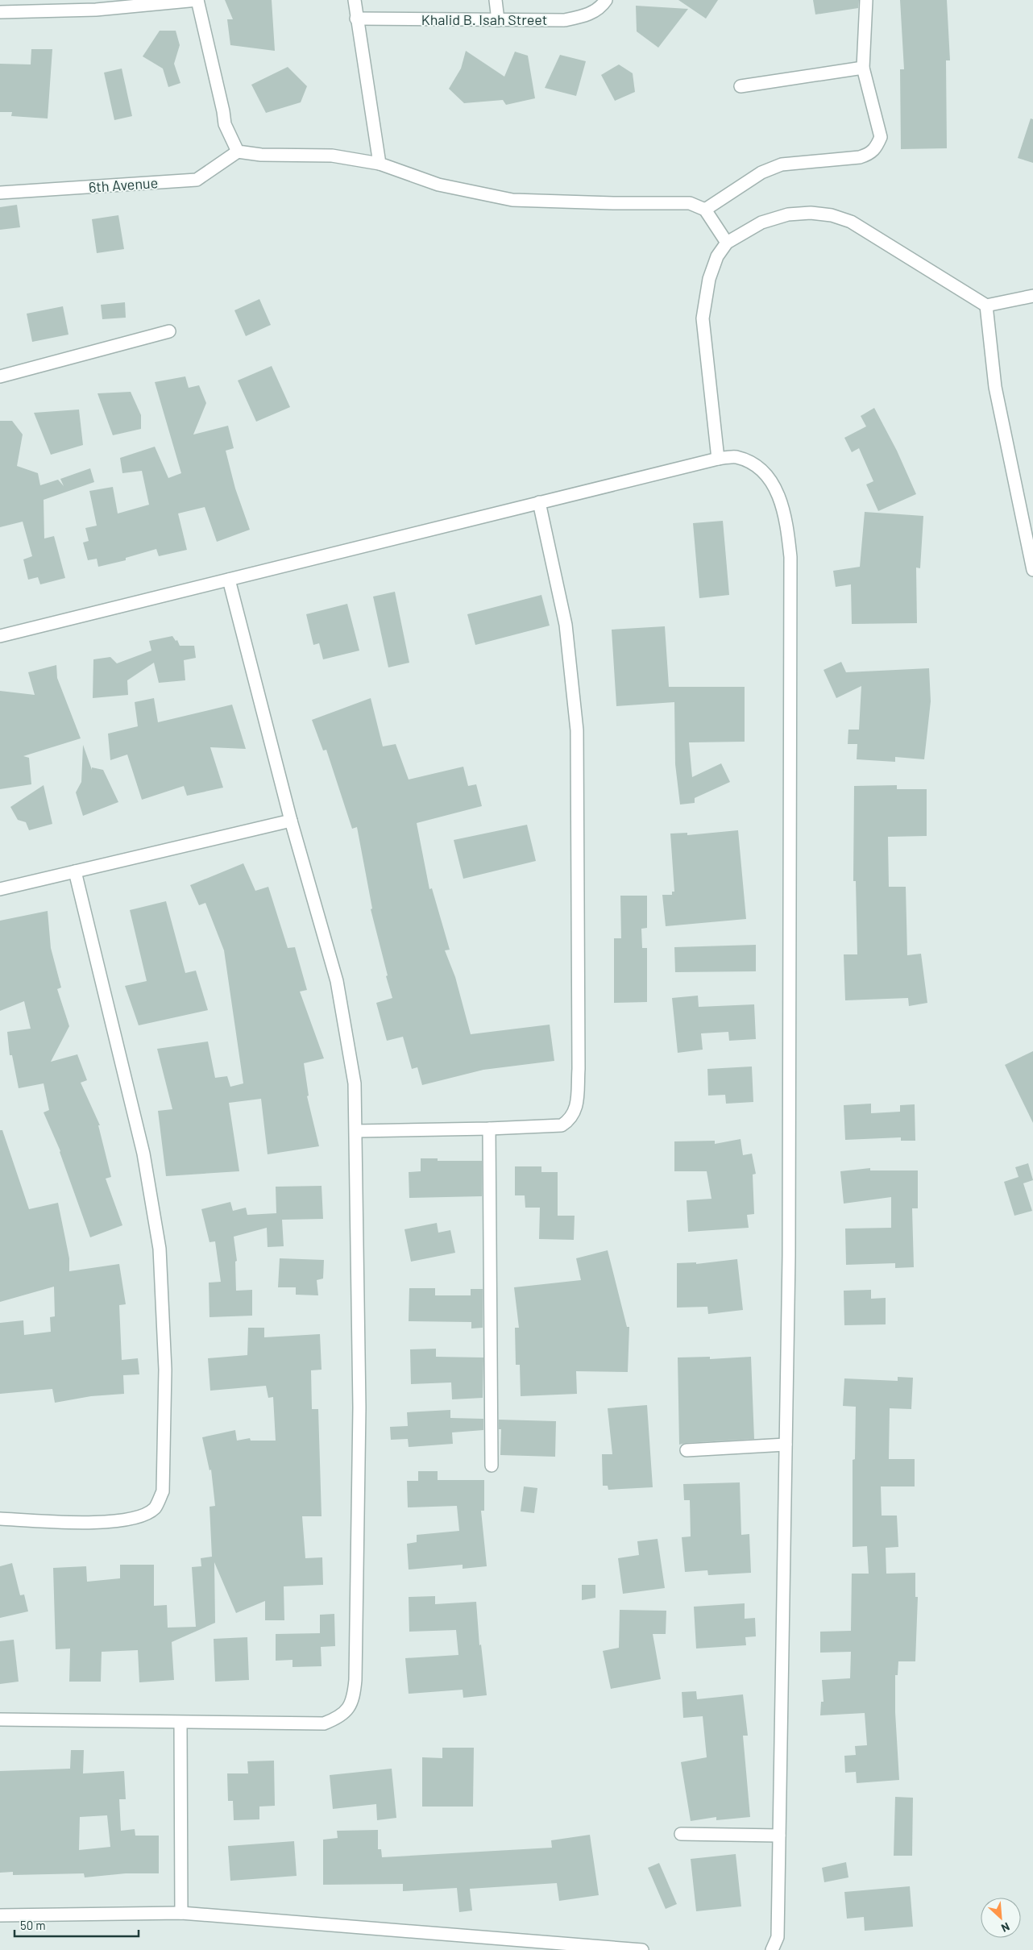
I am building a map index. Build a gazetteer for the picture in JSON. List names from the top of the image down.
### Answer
{
  "streets": {
    "street": ["Khalid B. Isah Street", "6th Avenue"]
  },
  "scale_bar": "50 m",
  "north": "bottom right"
}
